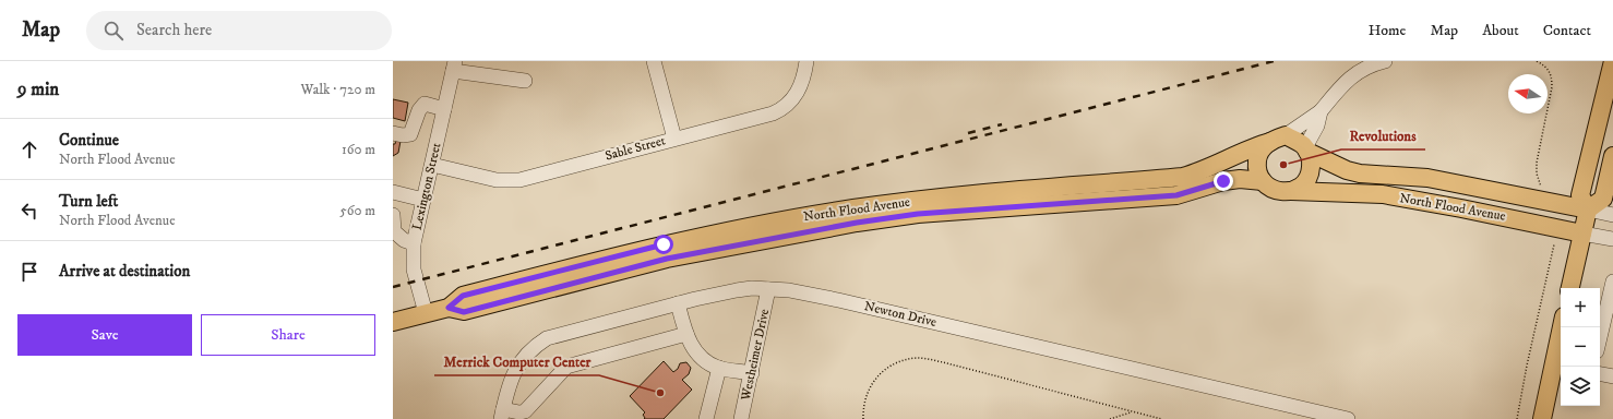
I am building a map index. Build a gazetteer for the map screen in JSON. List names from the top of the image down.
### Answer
{
  "streets": {
    "main road": ["North Flood Avenue"],
    "street": [
      "Sable Street",
      "Lexington Street",
      "Newton Drive",
      "Westheimer Drive"
    ]
  },
  "crossings": [
    ["Sable Street", "Lexington Street"],
    ["Lexington Street", "North Flood Avenue"],
    ["Newton Drive", "Westheimer Drive"]
  ],
  "places": ["Revolutions", "Merrick Computer Center"],
  "north": "left",
  "page": {
    "header": "Map",
    "search": "Search here",
    "nav": [
      "Home",
      "Map",
      "About",
      "Contact"
    ],
    "heading": ["9 min", "Walk · 720 m"],
    "list": [
      ["Continue", "North Flood Avenue", "160 m"],
      ["Turn left", "North Flood Avenue", "560 m"],
      "Arrive at destination"
    ],
    "map_buttons": ["+", "−"],
    "buttons": ["Save", "Share"]
  }
}
